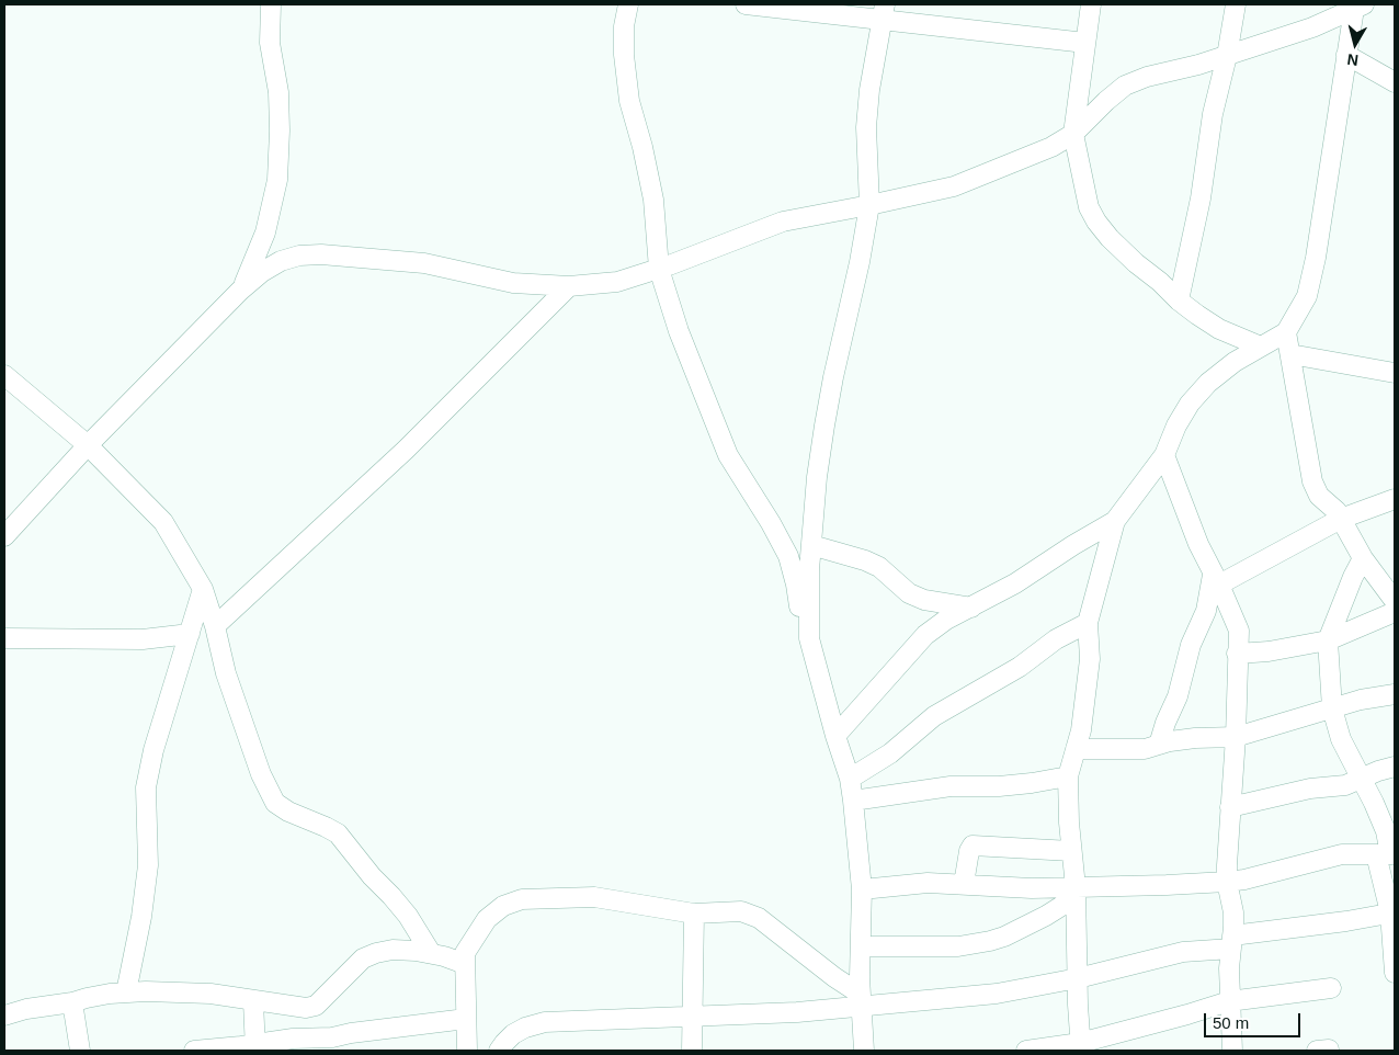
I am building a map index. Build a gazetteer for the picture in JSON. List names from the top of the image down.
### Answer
{
  "scale_bar": "50 m",
  "north": "bottom"
}
